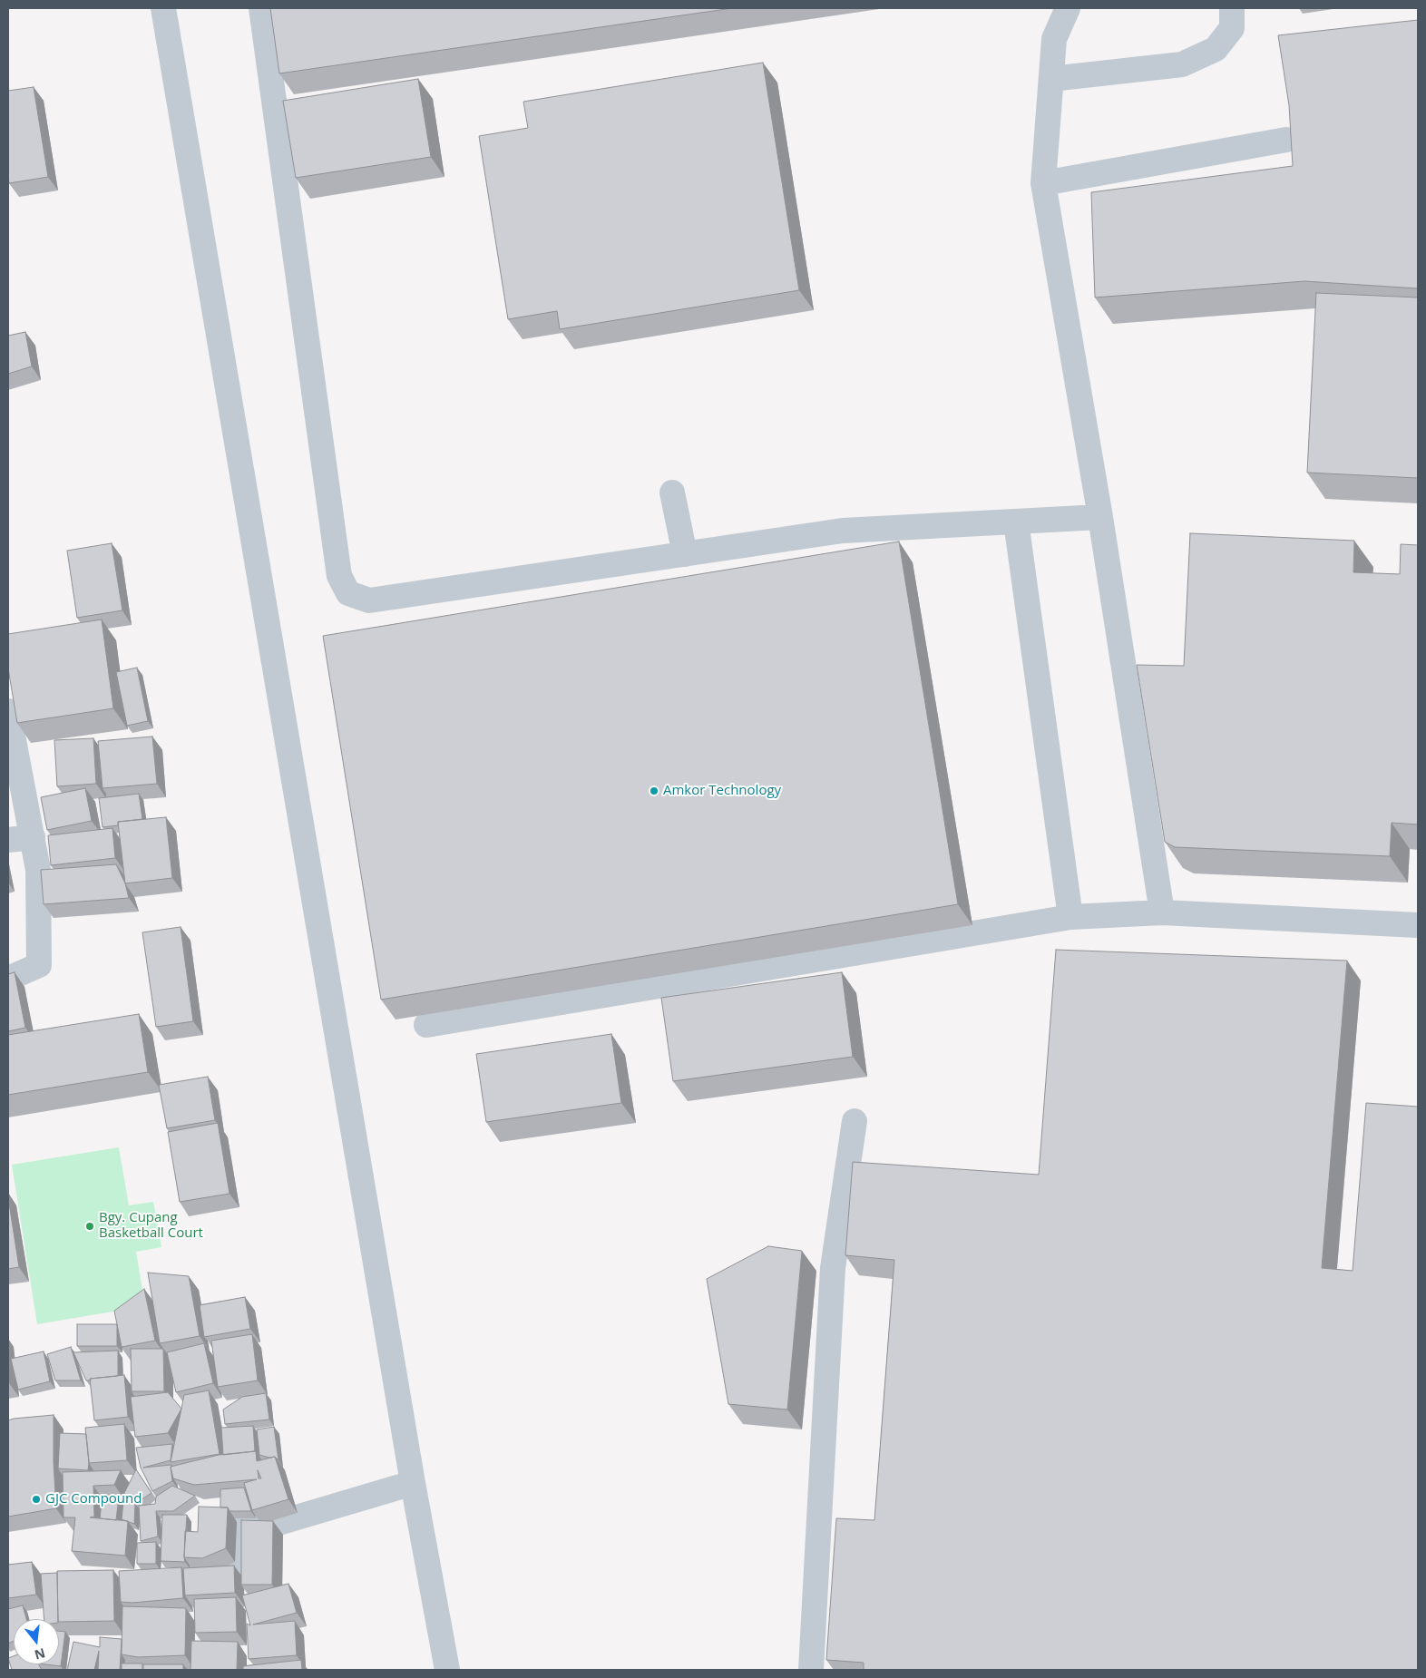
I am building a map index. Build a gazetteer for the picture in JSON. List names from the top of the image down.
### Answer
{
  "places": ["Amkor Technology", "Bgy. Cupang Basketball Court", "GJC Compound"],
  "north": "bottom"
}
